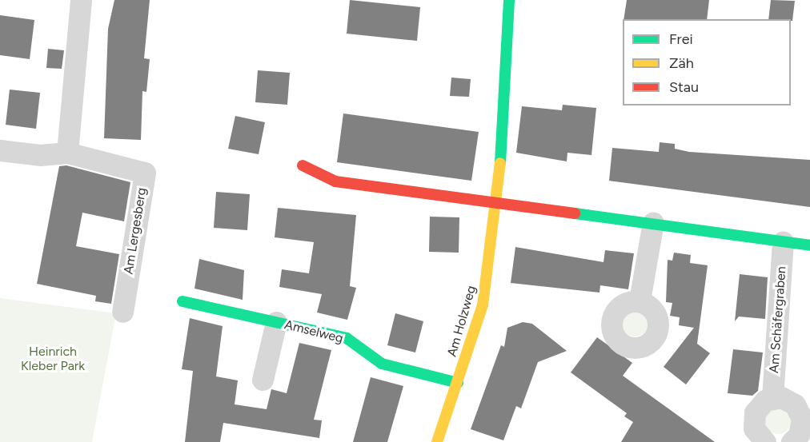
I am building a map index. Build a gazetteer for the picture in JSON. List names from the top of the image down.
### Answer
{
  "streets": {
    "street": [
      "Am Lergesberg",
      "Am Schäfergraben",
      "Am Holzweg",
      "Amselweg"
    ]
  },
  "crossings": [
    ["Am Holzweg", "Amselweg"]
  ],
  "parks": ["Heinrich Kleber Park"],
  "legend": ["Frei", "Zäh", "Stau"]
}
